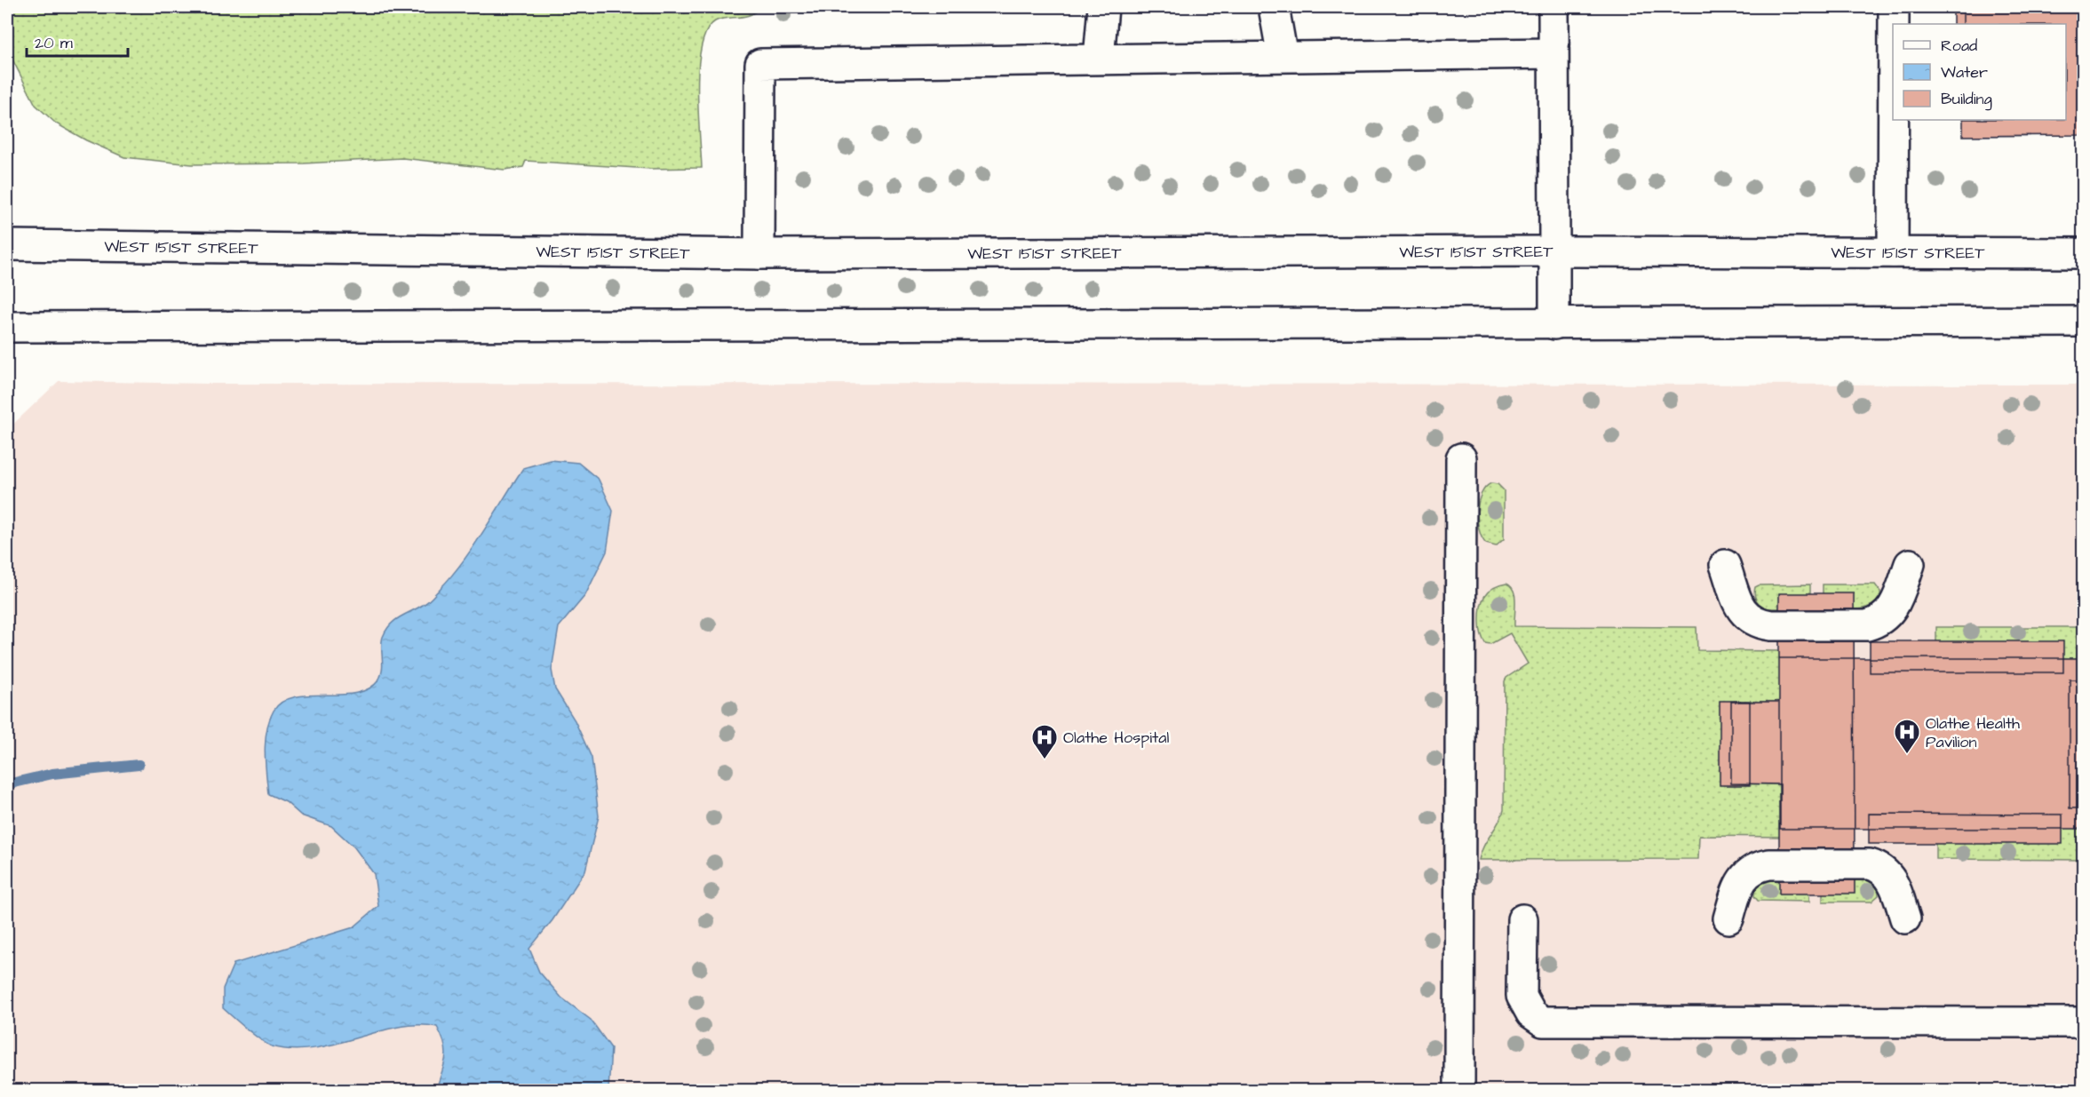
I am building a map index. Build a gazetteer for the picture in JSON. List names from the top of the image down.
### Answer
{
  "streets": {
    "main road": ["WEST 151ST STREET"]
  },
  "places": {
    "hospital": ["Olathe Health Pavilion", "Olathe Hospital"]
  },
  "legend": ["Road", "Water", "Building"],
  "scale_bar": "20 m"
}
